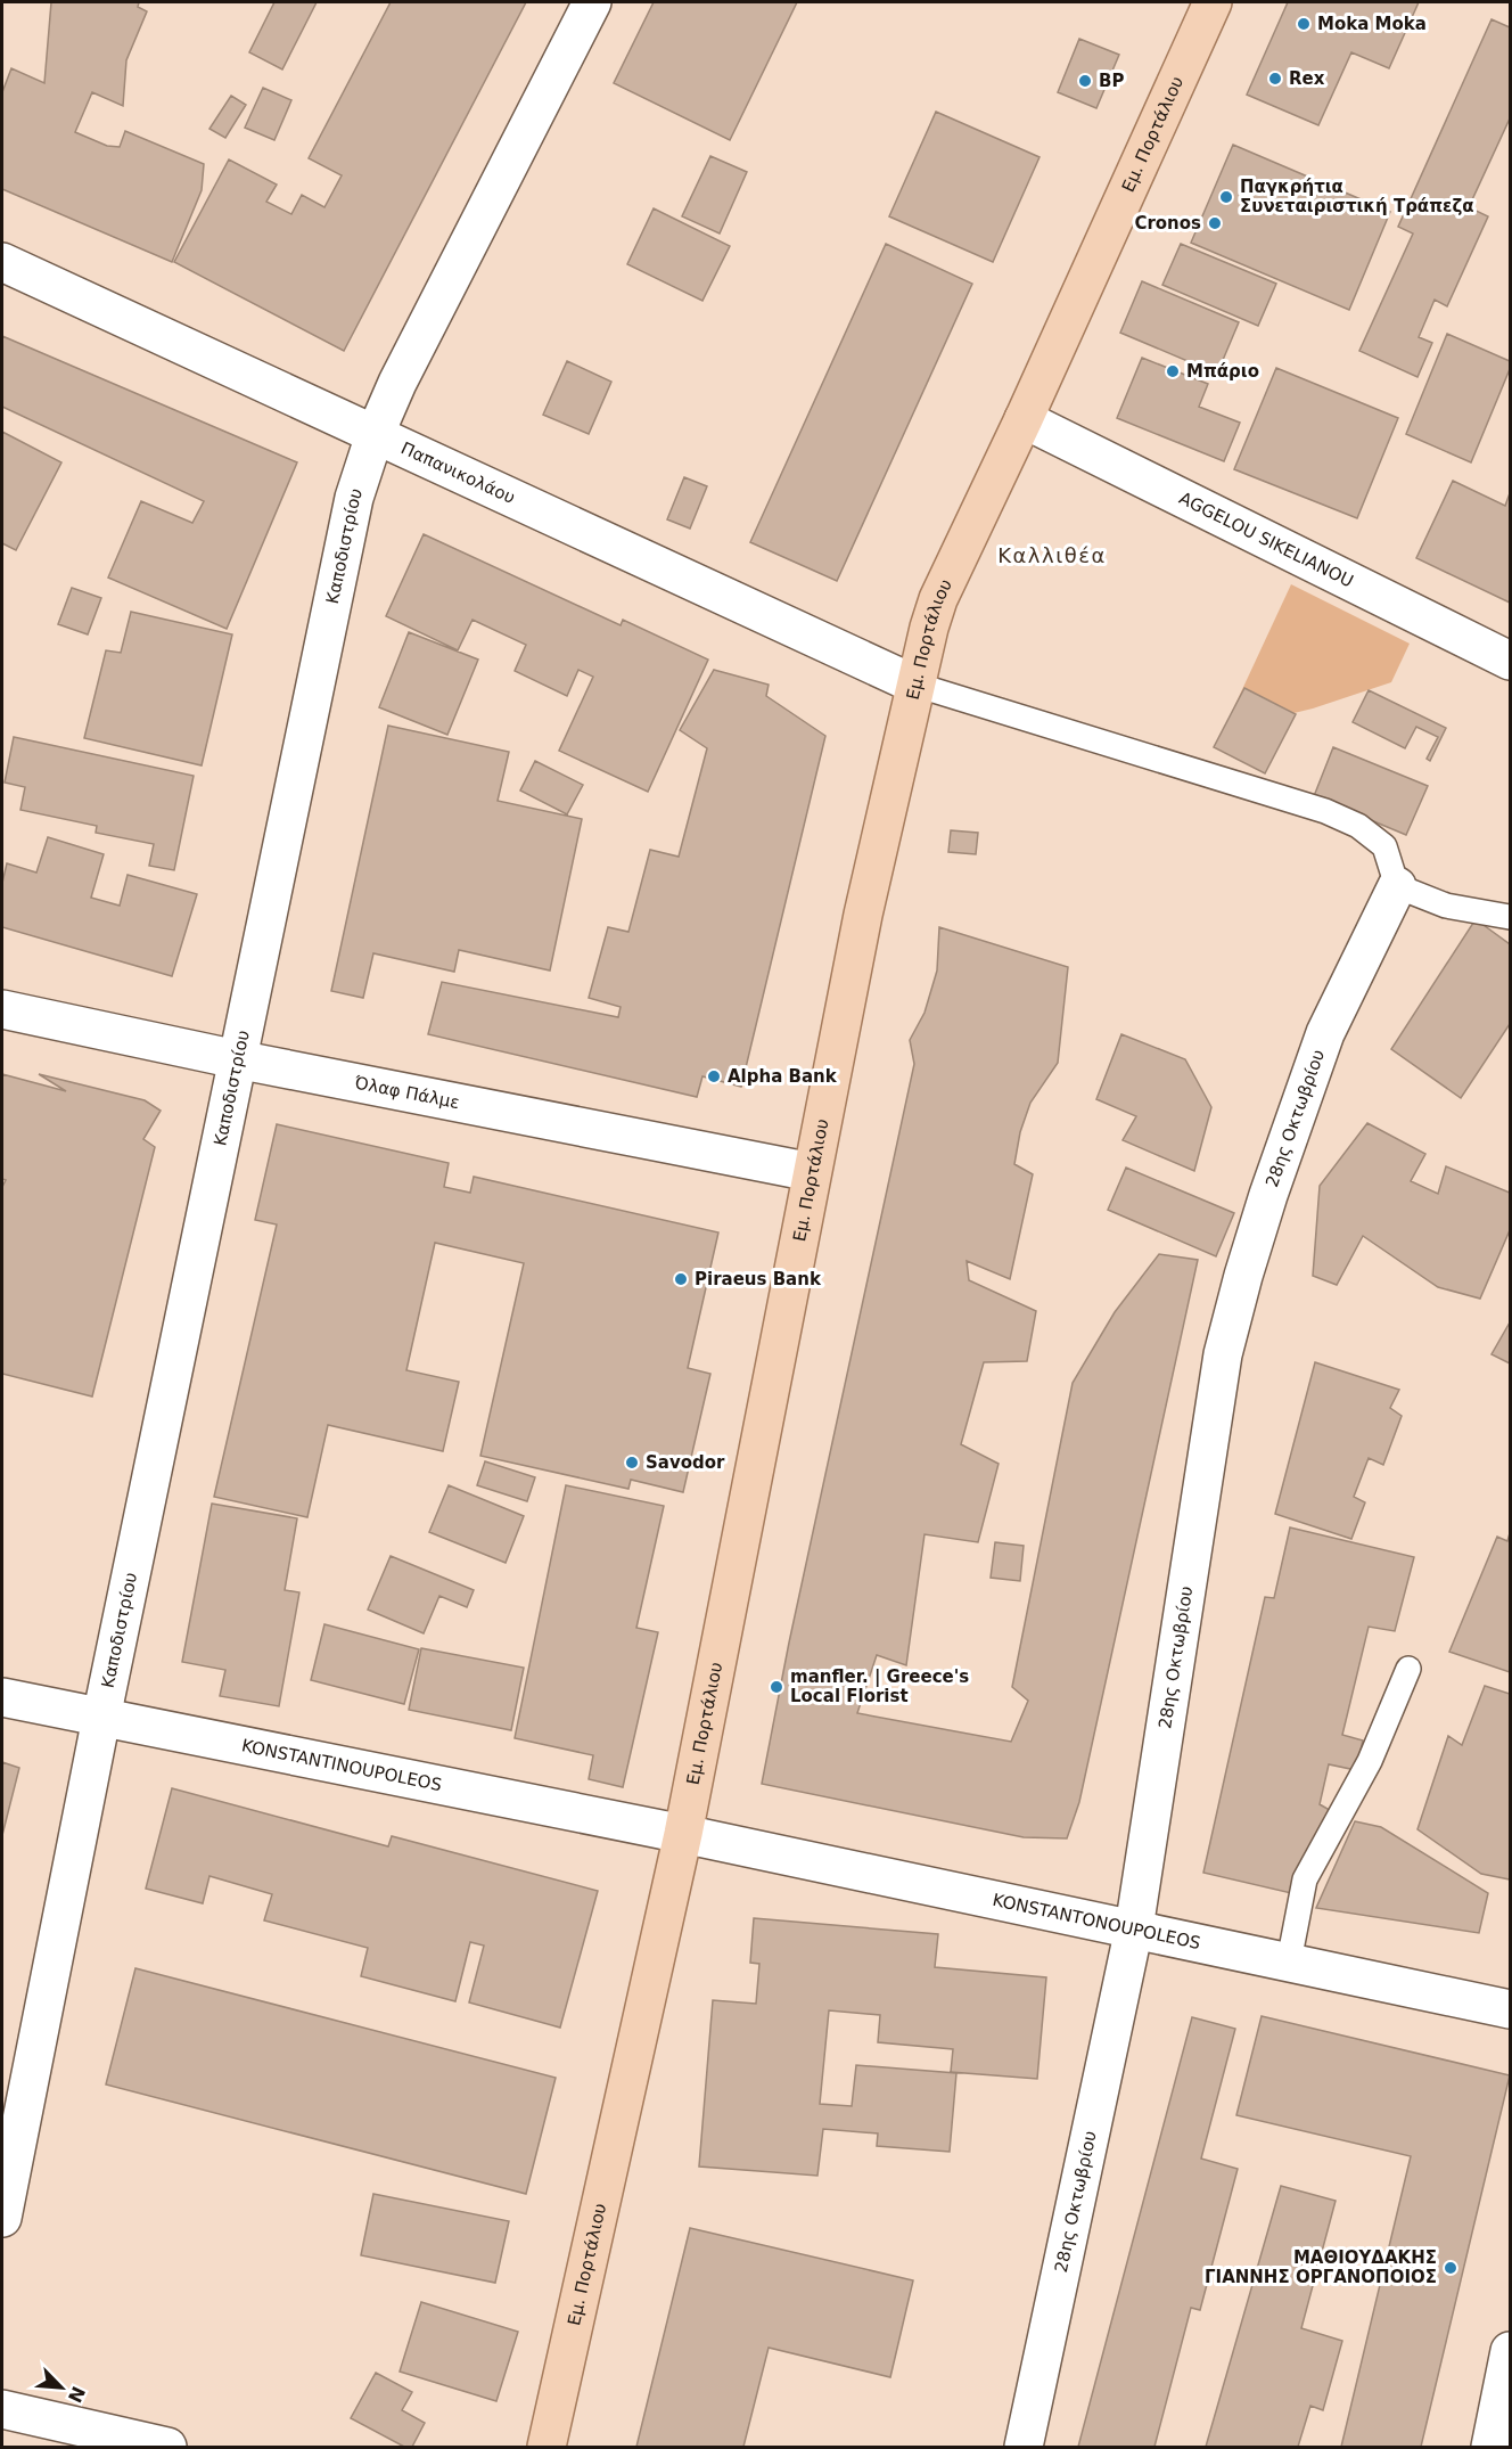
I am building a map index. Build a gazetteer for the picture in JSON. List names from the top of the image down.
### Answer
{
  "streets": {
    "main road": ["Εμ. Πορτάλιου"],
    "street": [
      "Παπανικολάου",
      "AGGELOU SIKELIANOU",
      "Καποδιστρίου",
      "Όλαφ Πάλμε",
      "28ης Οκτωβρίου",
      "KONSTANTINOUPOLEOS",
      "KONSTANTONOUPOLEOS"
    ]
  },
  "crossings": [
    ["Εμ. Πορτάλιου", "Παπανικολάου"],
    ["Εμ. Πορτάλιου", "AGGELOU SIKELIANOU"],
    ["Εμ. Πορτάλιου", "Όλαφ Πάλμε"],
    ["Εμ. Πορτάλιου", "KONSTANTINOUPOLEOS"],
    ["Εμ. Πορτάλιου", "KONSTANTONOUPOLEOS"],
    ["Παπανικολάου", "Καποδιστρίου"],
    ["Καποδιστρίου", "Όλαφ Πάλμε"],
    ["Καποδιστρίου", "KONSTANTINOUPOLEOS"],
    ["28ης Οκτωβρίου", "KONSTANTONOUPOLEOS"],
    ["KONSTANTINOUPOLEOS", "KONSTANTONOUPOLEOS"]
  ],
  "districts": ["Καλλιθέα"],
  "places": [
    "Moka Moka",
    "Rex",
    "BP",
    "Παγκρήτια Συνεταιριστική Τράπεζα",
    "Cronos",
    "Μπάριο",
    "Alpha Bank",
    "Piraeus Bank",
    "Savodor",
    "manfler. | Greece's Local Florist",
    "ΜΑΘΙΟΥΔΑΚΗΣ ΓΙΑΝΝΗΣ ΟΡΓΑΝΟΠΟΙΟΣ"
  ],
  "north": "bottom right"
}
